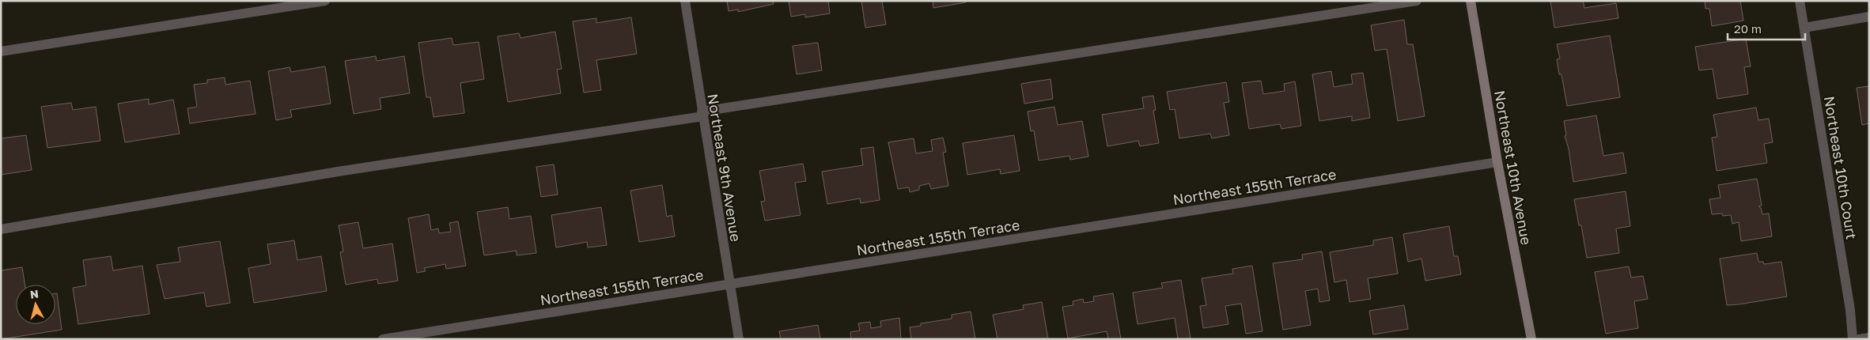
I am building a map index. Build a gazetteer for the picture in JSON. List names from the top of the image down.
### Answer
{
  "streets": {
    "street": [
      "Northeast 9th Avenue",
      "Northeast 10th Avenue",
      "Northeast 10th Court",
      "Northeast 155th Terrace"
    ]
  },
  "crossings": [
    ["Northeast 9th Avenue", "Northeast 155th Terrace"],
    ["Northeast 10th Avenue", "Northeast 155th Terrace"]
  ],
  "scale_bar": "20 m",
  "north": "top"
}
